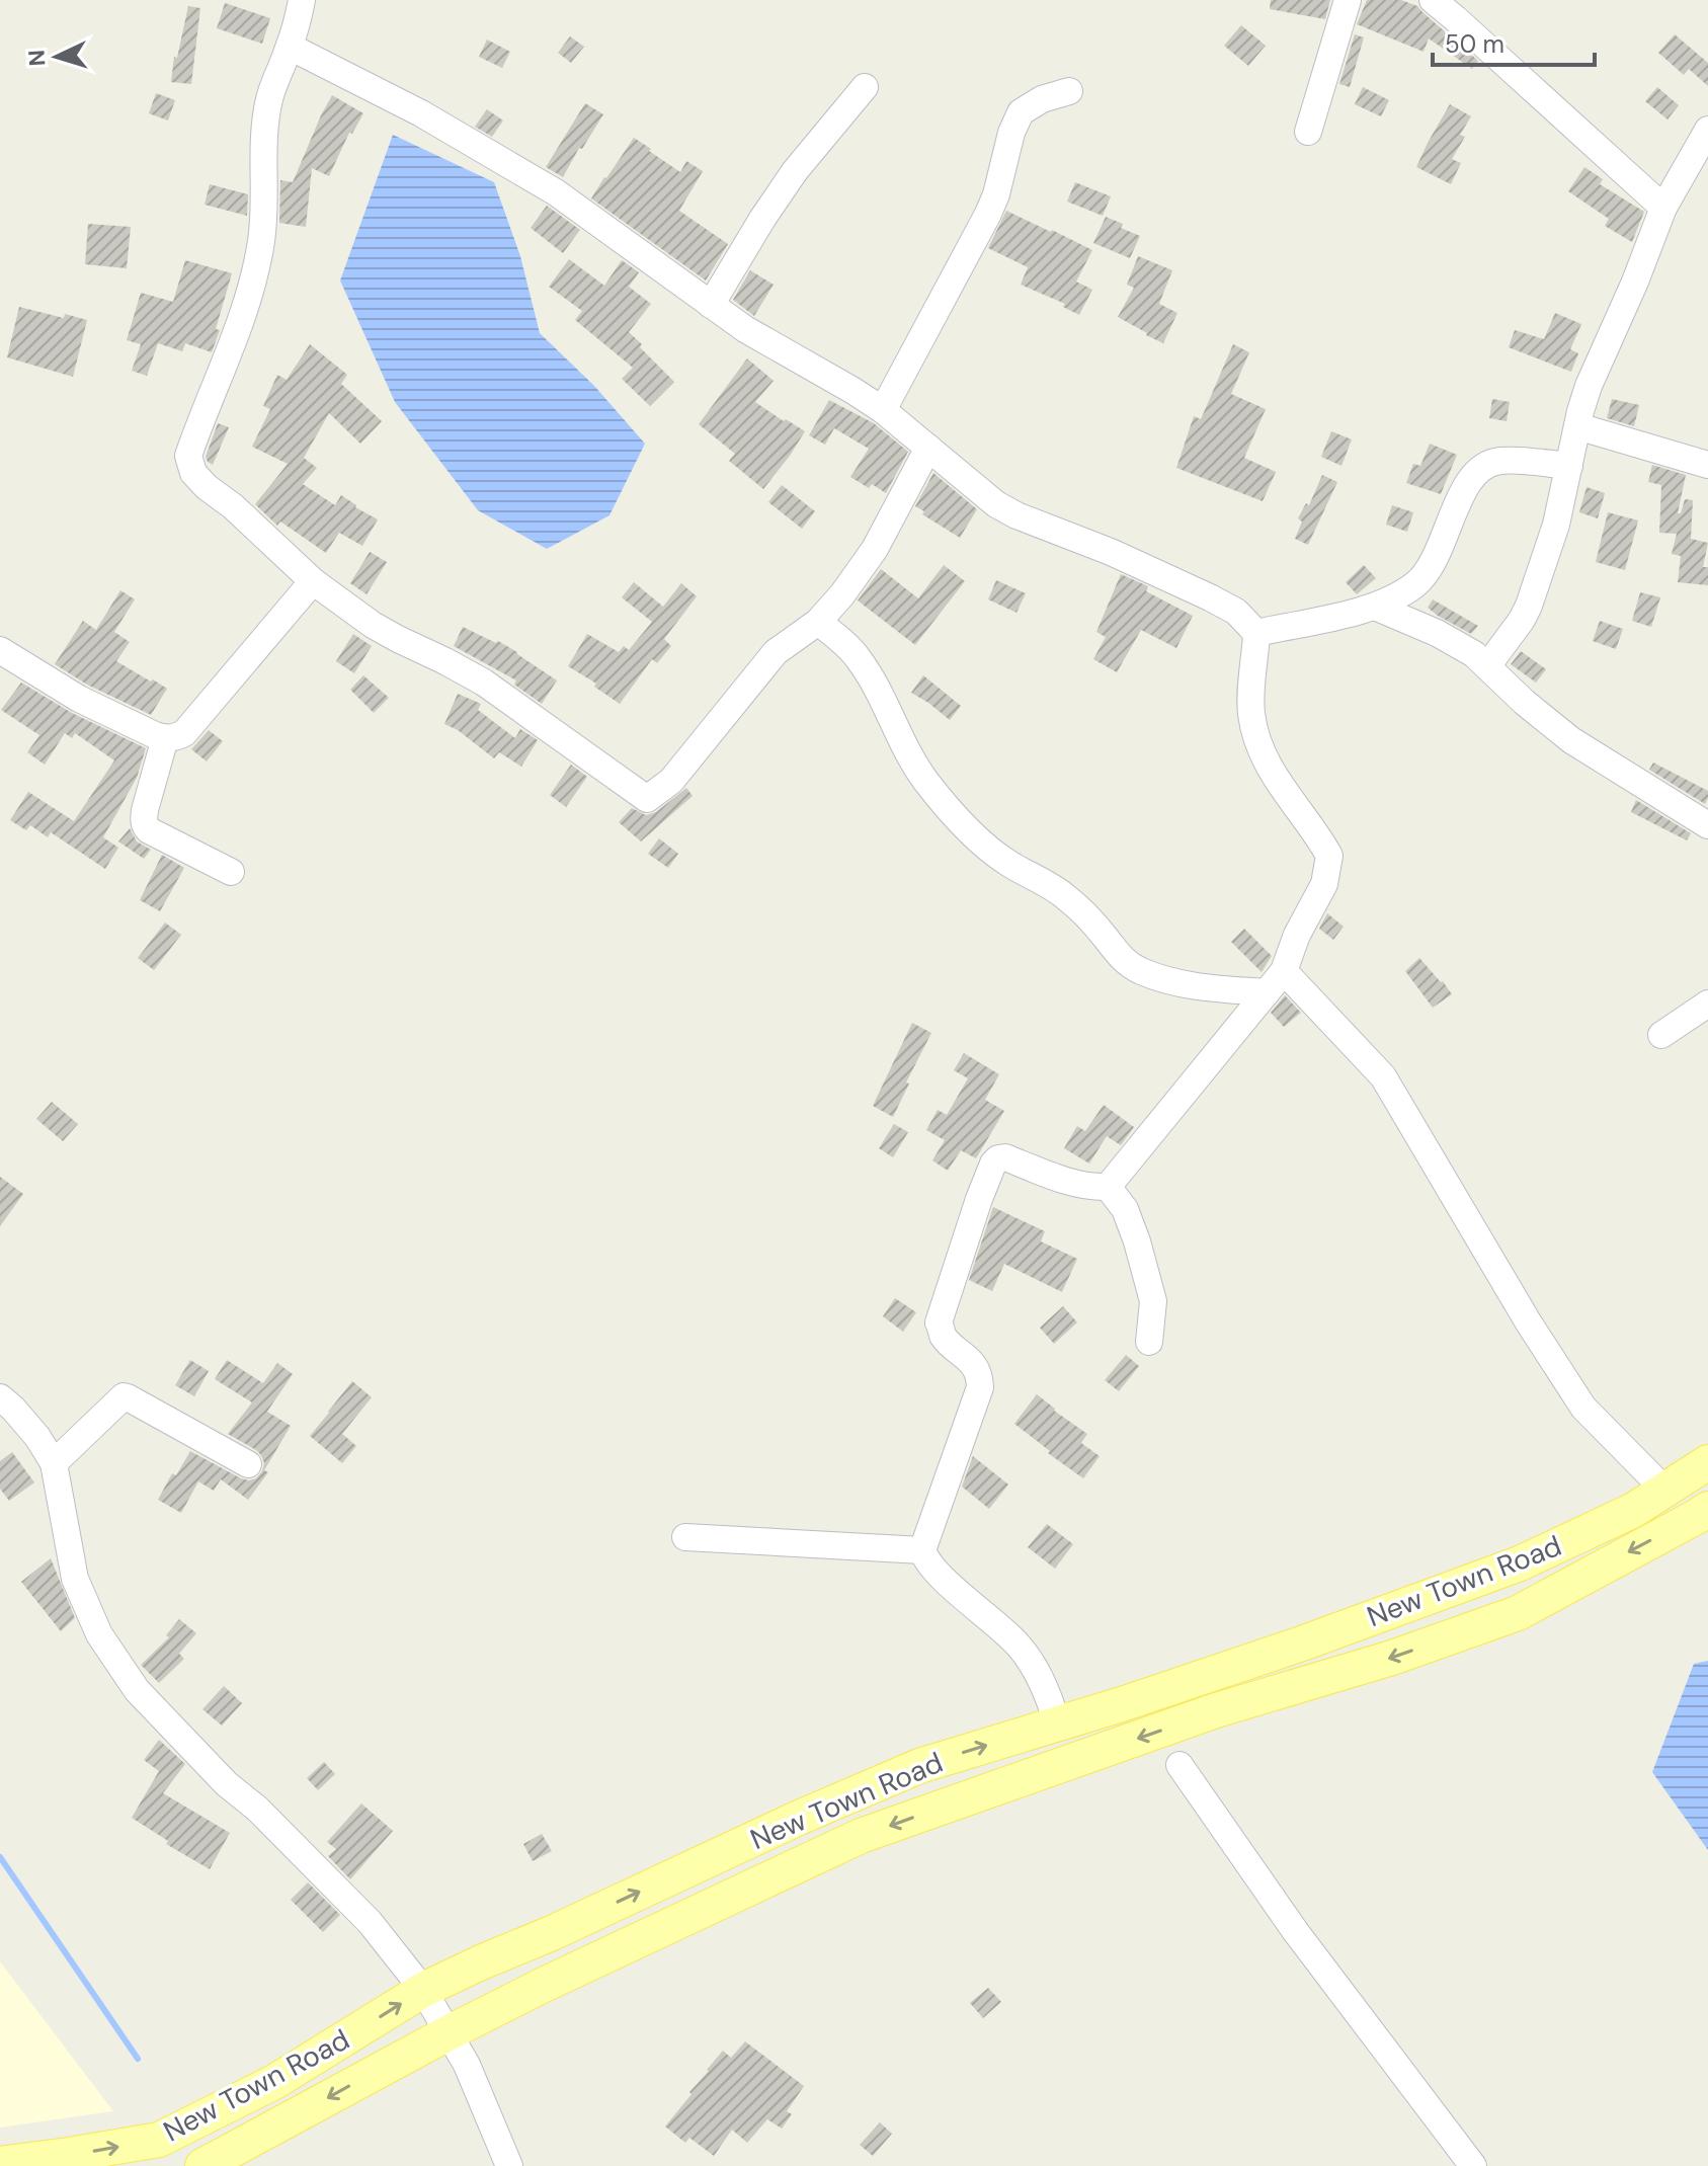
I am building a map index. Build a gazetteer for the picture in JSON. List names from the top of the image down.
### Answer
{
  "streets": {
    "main road": ["New Town Road"]
  },
  "scale_bar": "50 m",
  "north": "left"
}
